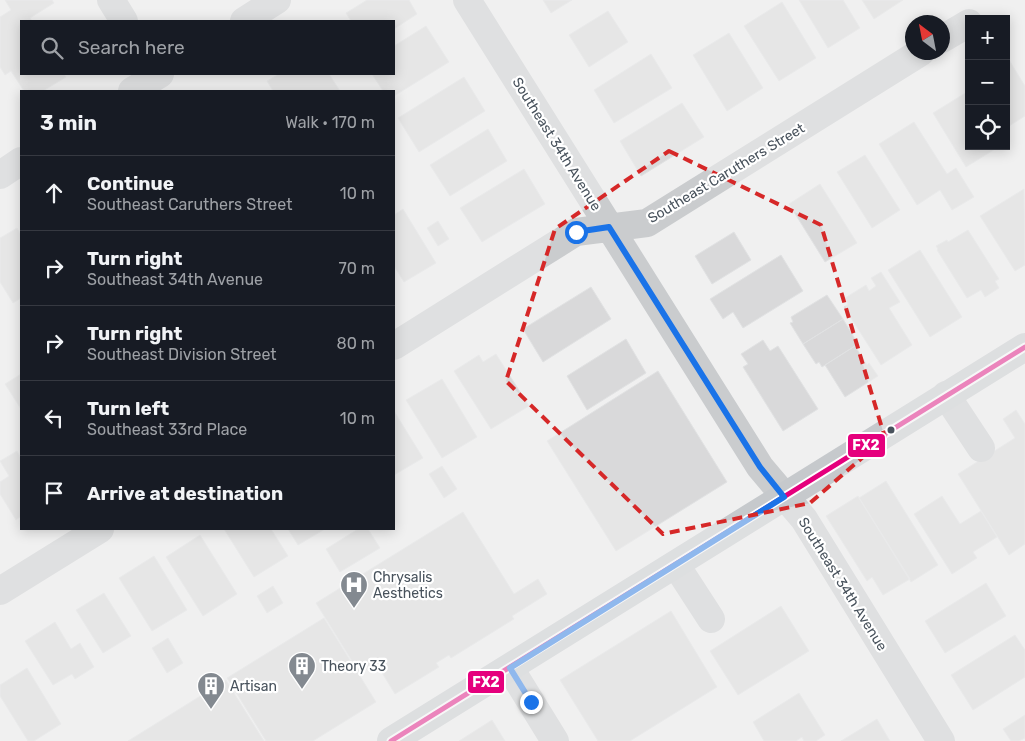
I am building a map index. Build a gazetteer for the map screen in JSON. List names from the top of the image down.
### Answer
{
  "streets": {
    "street": ["Southeast 34th Avenue", "Southeast Caruthers Street"]
  },
  "crossings": [
    ["Southeast 34th Avenue", "Southeast Caruthers Street"]
  ],
  "places": {
    "hospital": ["Chrysalis Aesthetics"],
    "building": ["Theory 33", "Artisan"]
  },
  "lines": ["transit line FX2"],
  "north": "top left",
  "page": {
    "map_buttons": ["+", "−"],
    "search": "Search here",
    "heading": ["3 min", "Walk · 170 m"],
    "list": [
      ["Continue", "Southeast Caruthers Street", "10 m"],
      ["Turn right", "Southeast 34th Avenue", "70 m"],
      ["Turn right", "Southeast Division Street", "80 m"],
      ["Turn left", "Southeast 33rd Place", "10 m"],
      "Arrive at destination"
    ]
  }
}
